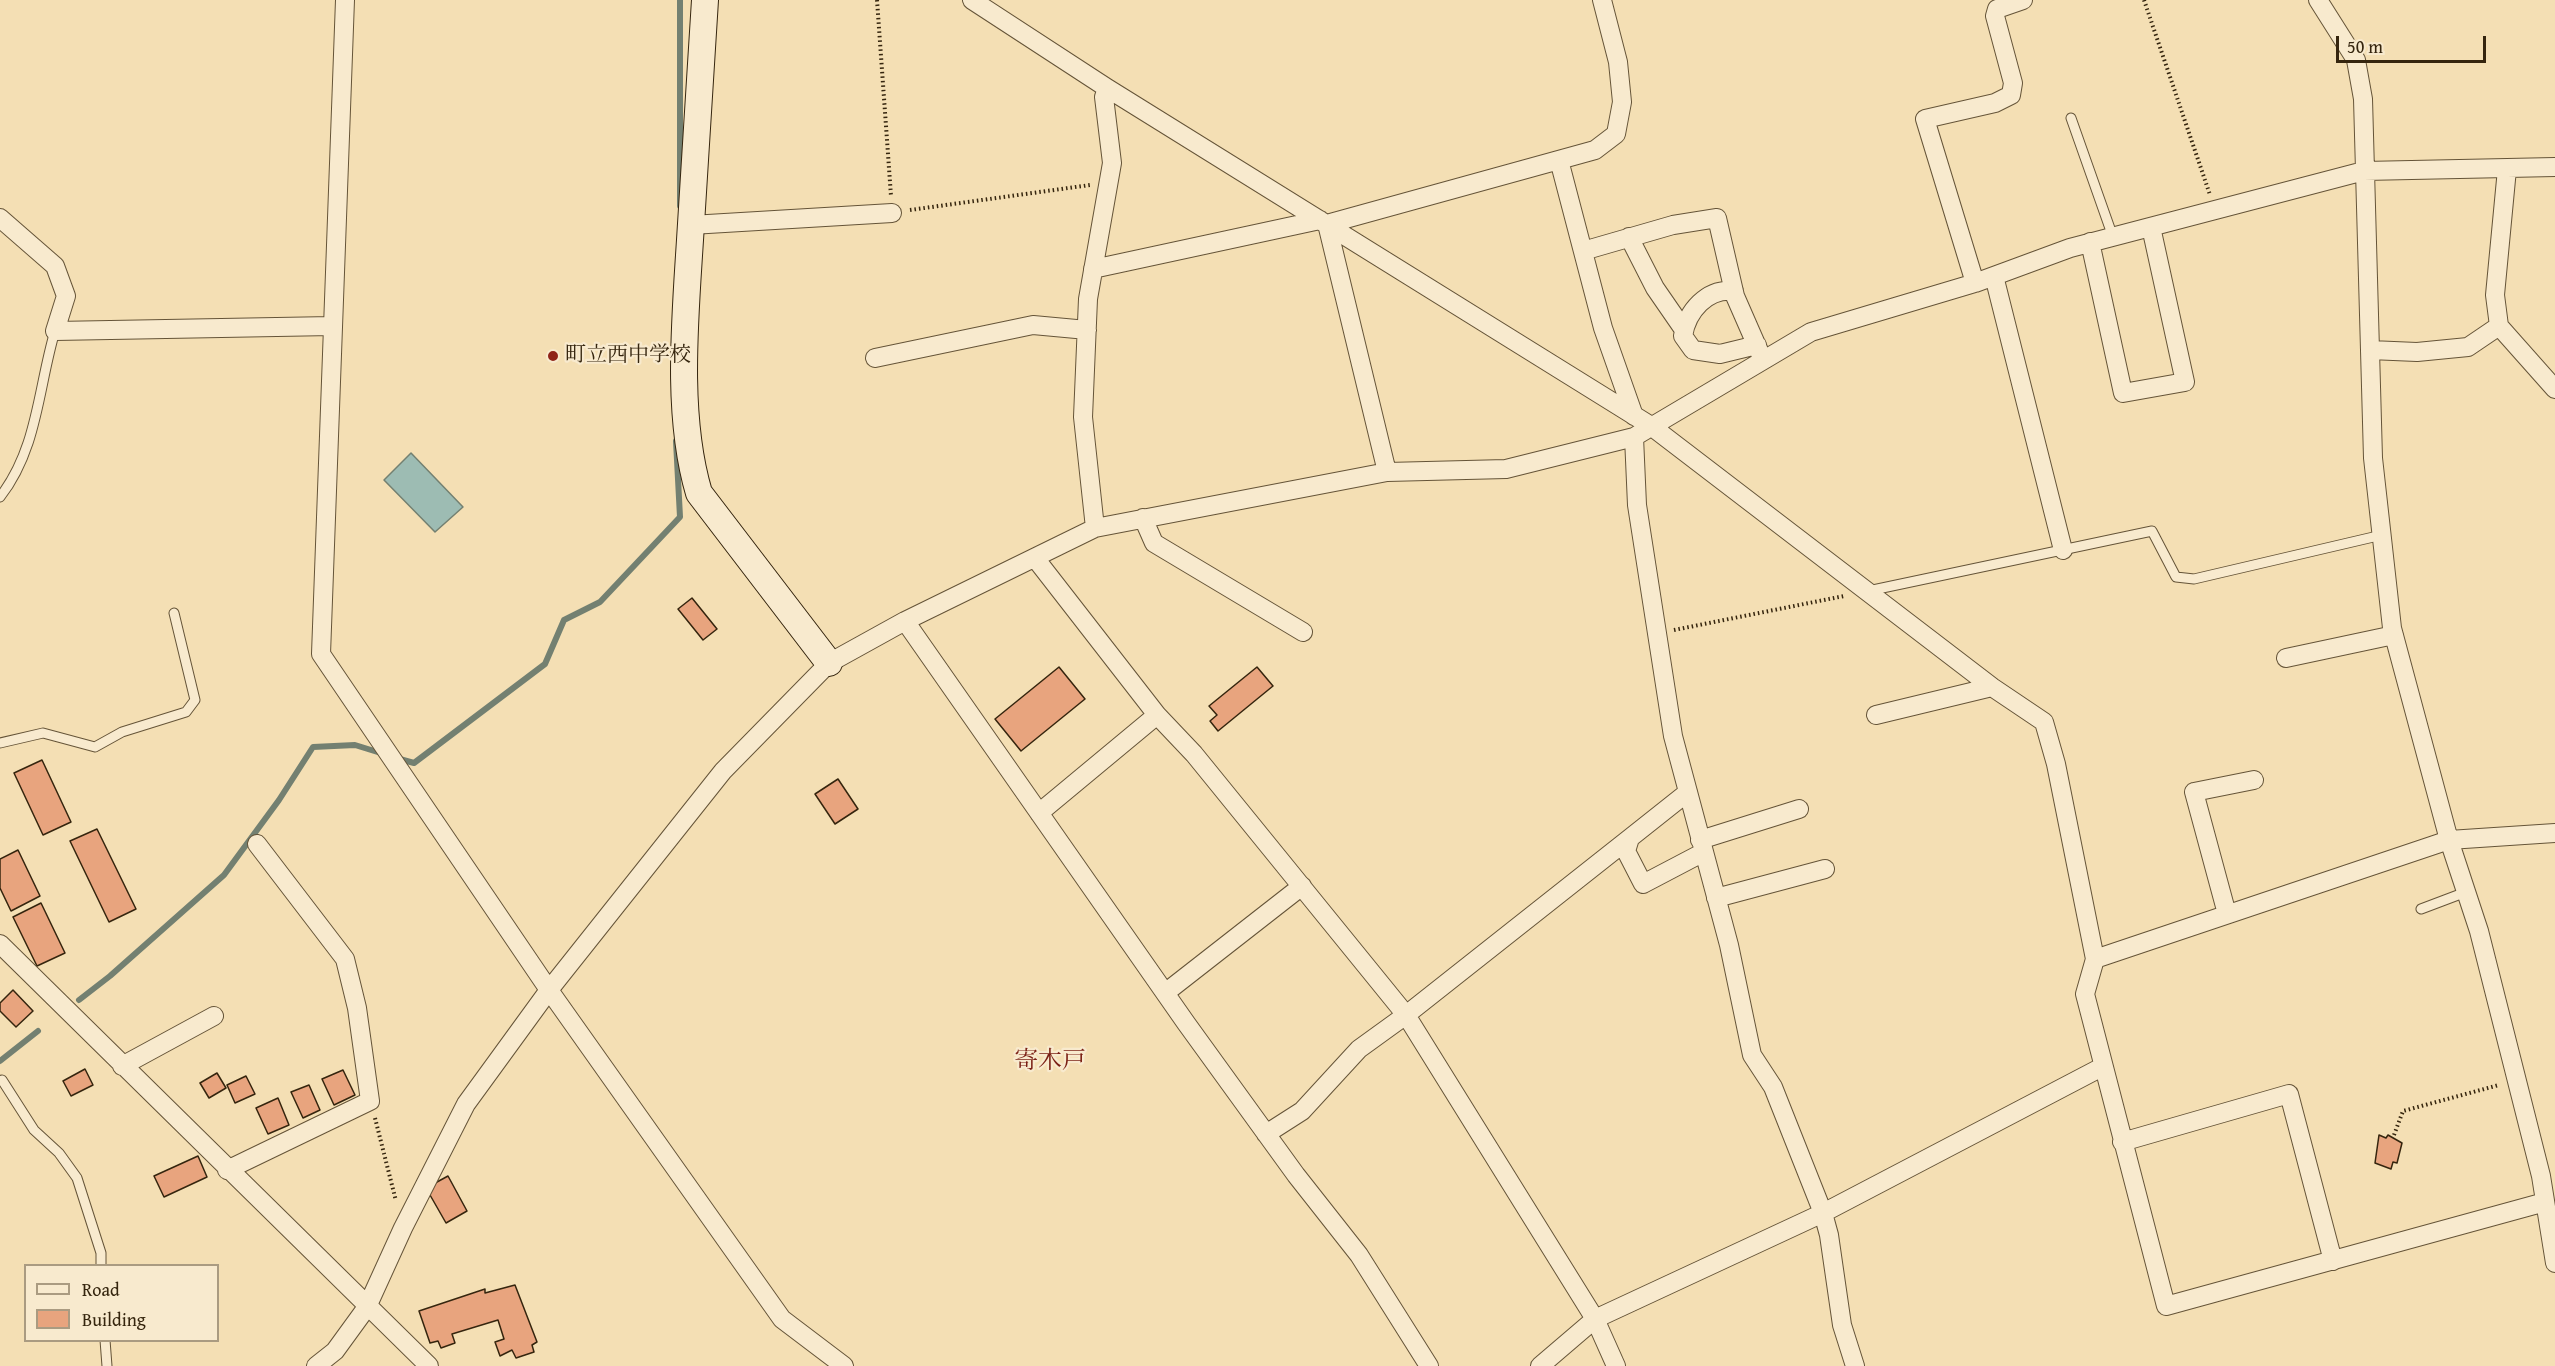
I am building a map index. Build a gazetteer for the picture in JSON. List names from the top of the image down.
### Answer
{
  "districts": ["寄木戸"],
  "places": ["町立西中学校"],
  "legend": ["Road", "Building"],
  "scale_bar": "50 m"
}
